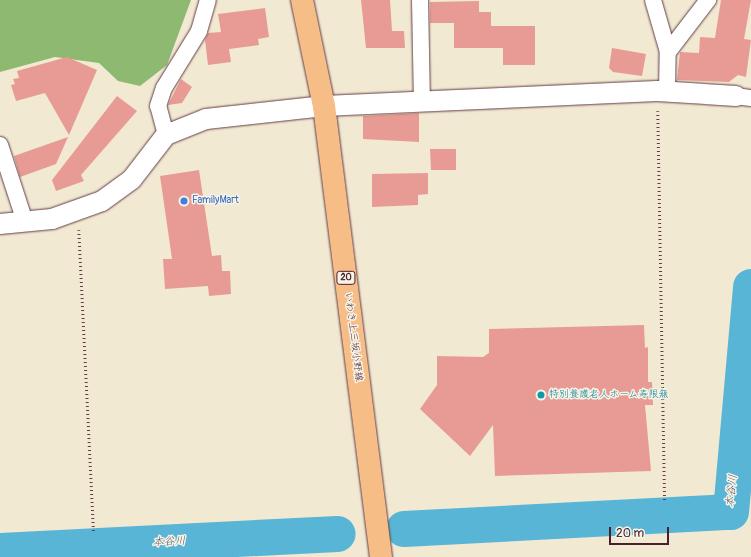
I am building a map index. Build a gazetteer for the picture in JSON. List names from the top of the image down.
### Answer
{
  "streets": {
    "main road": ["20", "いわき上三坂小野線"]
  },
  "water": ["本谷川"],
  "places": ["FamilyMart", "特別養護老人ホーム寿限無"],
  "scale_bar": "20 m"
}
